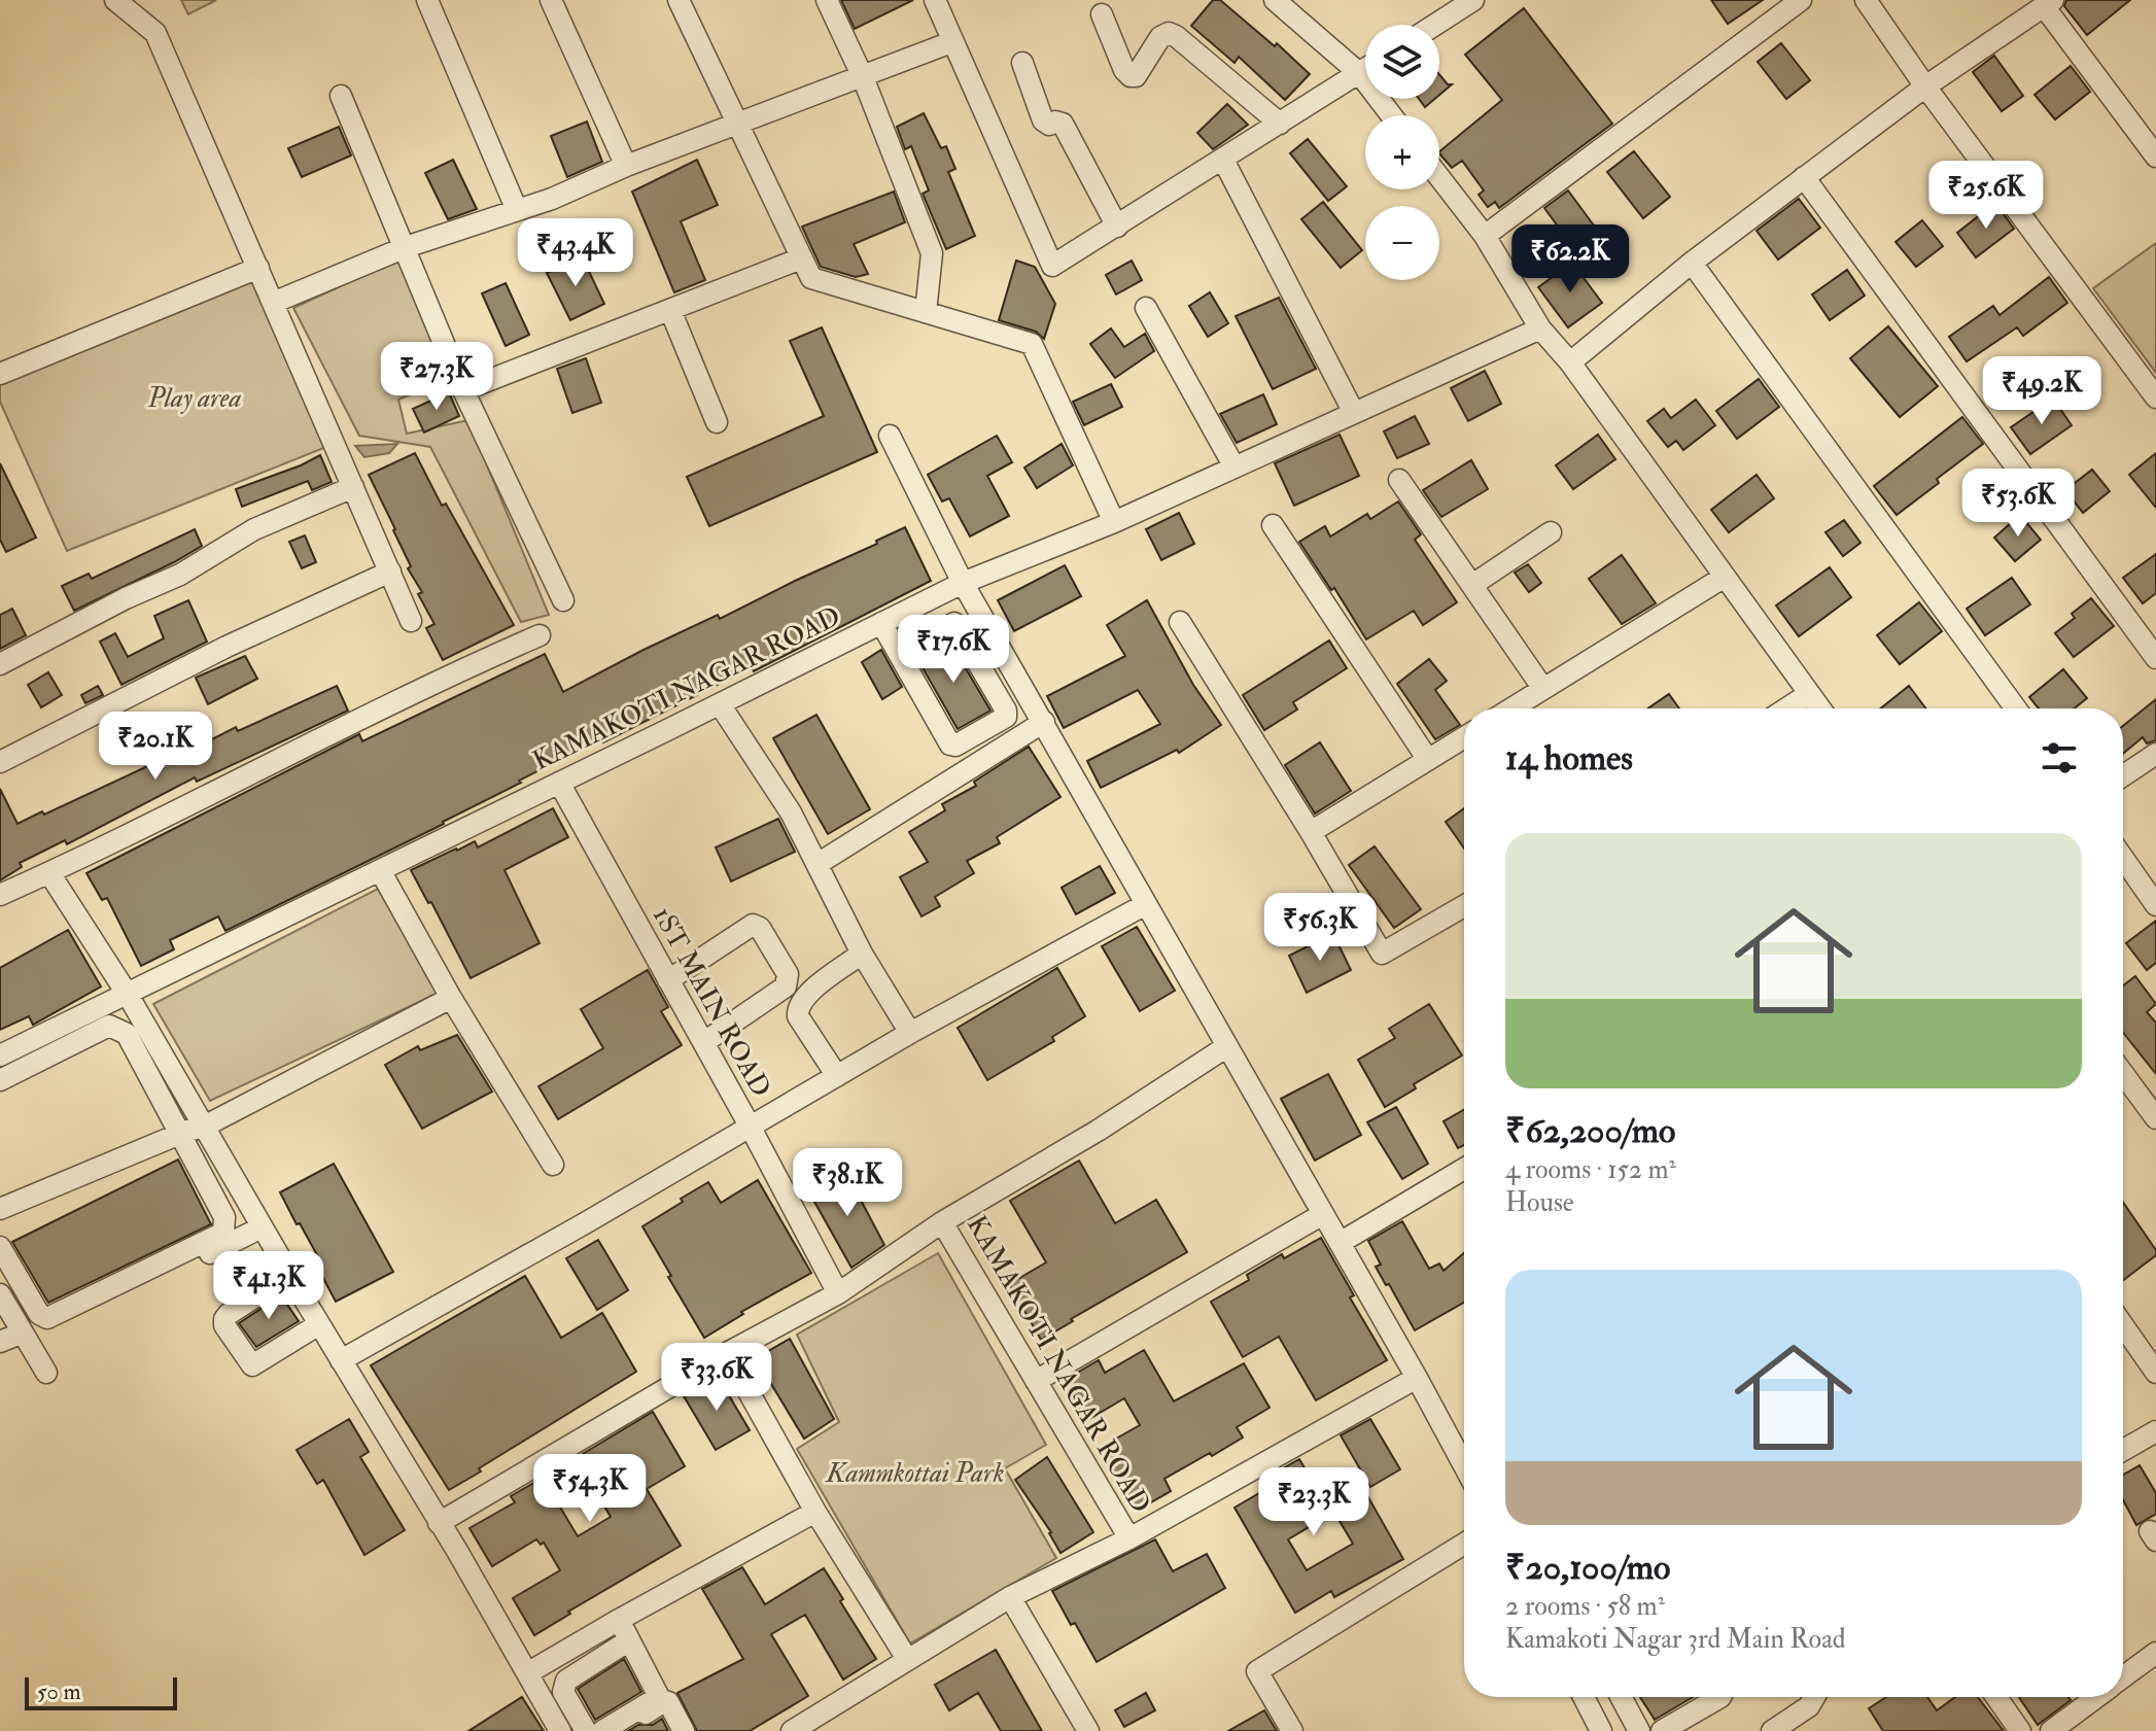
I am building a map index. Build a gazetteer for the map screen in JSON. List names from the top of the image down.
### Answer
{
  "streets": {
    "street": ["KAMAKOTI NAGAR ROAD", "1ST MAIN ROAD"]
  },
  "crossings": [
    ["KAMAKOTI NAGAR ROAD", "1ST MAIN ROAD"]
  ],
  "parks": ["Play area", "Kammkottai Park"],
  "scale_bar": "50 m",
  "page": {
    "map_buttons": ["+", "−"],
    "price": [
      "₹25.6K",
      "₹43.4K",
      "₹62.2K",
      "₹27.3K",
      "₹49.2K",
      "₹53.6K",
      "₹17.6K",
      "₹20.1K",
      "₹56.3K",
      "₹38.1K",
      "₹41.3K",
      "₹33.6K",
      "₹54.3K",
      "₹23.3K"
    ],
    "heading": "14 homes",
    "list": [
      {
        "name": "₹62,200/mo",
        "note": "4 rooms · 152 m² · House"
      },
      {
        "name": "₹20,100/mo",
        "note": "2 rooms · 58 m² · Kamakoti Nagar 3rd Main Road"
      }
    ],
    "scale": "50 m"
  }
}
